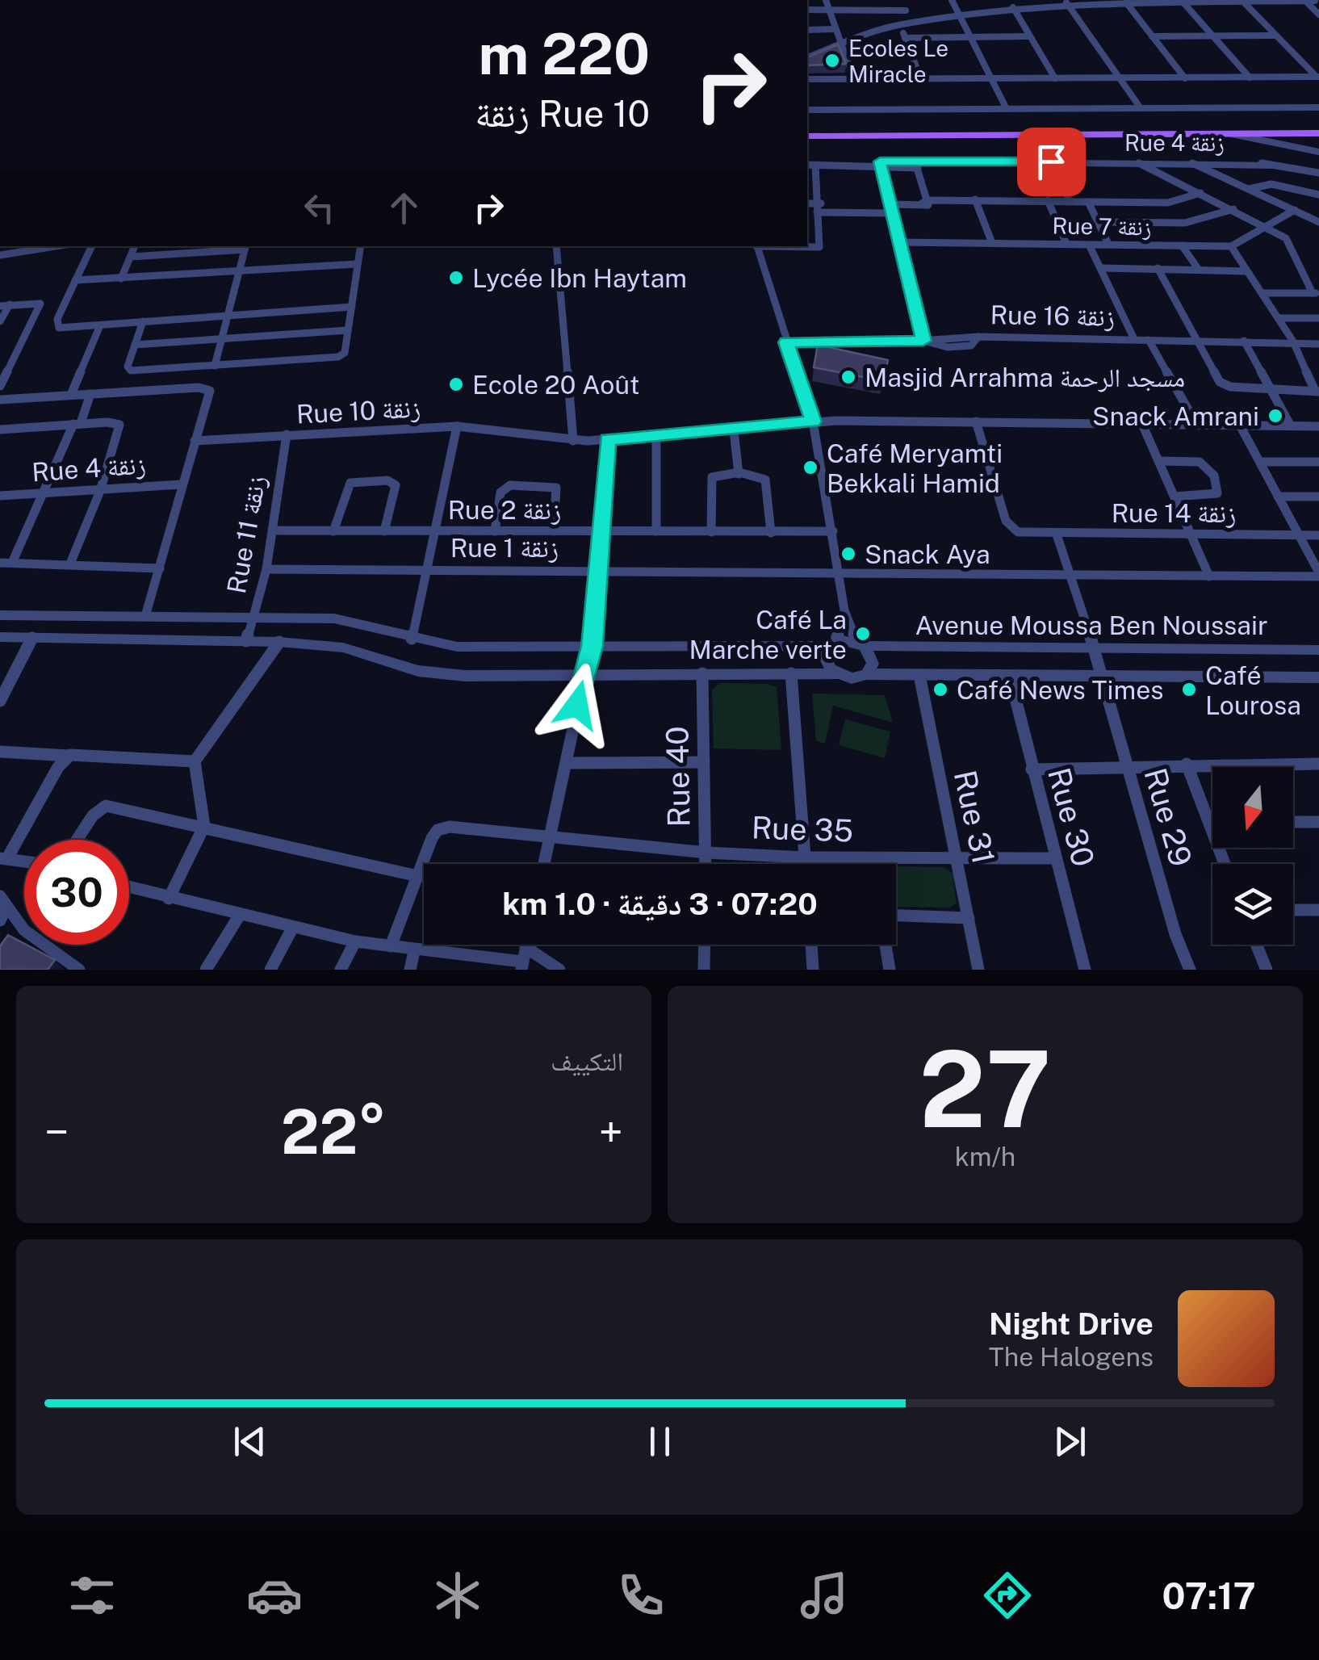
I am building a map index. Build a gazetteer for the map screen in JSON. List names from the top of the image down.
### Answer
{
  "streets": {
    "street": [
      "Rue 4 زنقة",
      "Rue 7 زنقة",
      "Rue 16 زنقة",
      "Rue 10 زنقة",
      "Rue 2 زنقة",
      "Rue 14 زنقة",
      "Rue 11 زنقة",
      "Rue 1 زنقة",
      "Avenue Moussa Ben Noussair",
      "Rue 40",
      "Rue 31",
      "Rue 30",
      "Rue 29",
      "Rue 35"
    ]
  },
  "crossings": [
    ["Rue 10 زنقة", "Rue 14 زنقة"],
    ["Rue 10 زنقة", "Rue 11 زنقة"],
    ["Rue 2 زنقة", "Rue 11 زنقة"],
    ["Rue 14 زنقة", "Rue 29"],
    ["Rue 11 زنقة", "Rue 1 زنقة"],
    ["Avenue Moussa Ben Noussair", "Rue 31"],
    ["Avenue Moussa Ben Noussair", "Rue 30"],
    ["Avenue Moussa Ben Noussair", "Rue 29"],
    ["Rue 40", "Rue 35"],
    ["Rue 31", "Rue 35"],
    ["Rue 30", "Rue 35"]
  ],
  "places": [
    "Ecoles Le Miracle",
    "Lycée Ibn Haytam",
    "Masjid Arrahma مسجد الرحمة",
    "Ecole 20 Août",
    "Snack Amrani",
    "Café Meryamti Bekkali Hamid",
    "Snack Aya",
    "Café La Marche verte",
    "Café News Times",
    "Café Lourosa"
  ],
  "north": "bottom",
  "page": {
    "turn": ["220 m", "Rue 10 زنقة"],
    "limit": "30",
    "trip": "07:20 · 3 دقيقة · 1.0 km",
    "tile": [
      ["27", "km/h"],
      "التكييف"
    ],
    "heat": ["−", "22°", "+"],
    "song": ["Night Drive", "The Halogens"],
    "tabs": "07:17"
  }
}
